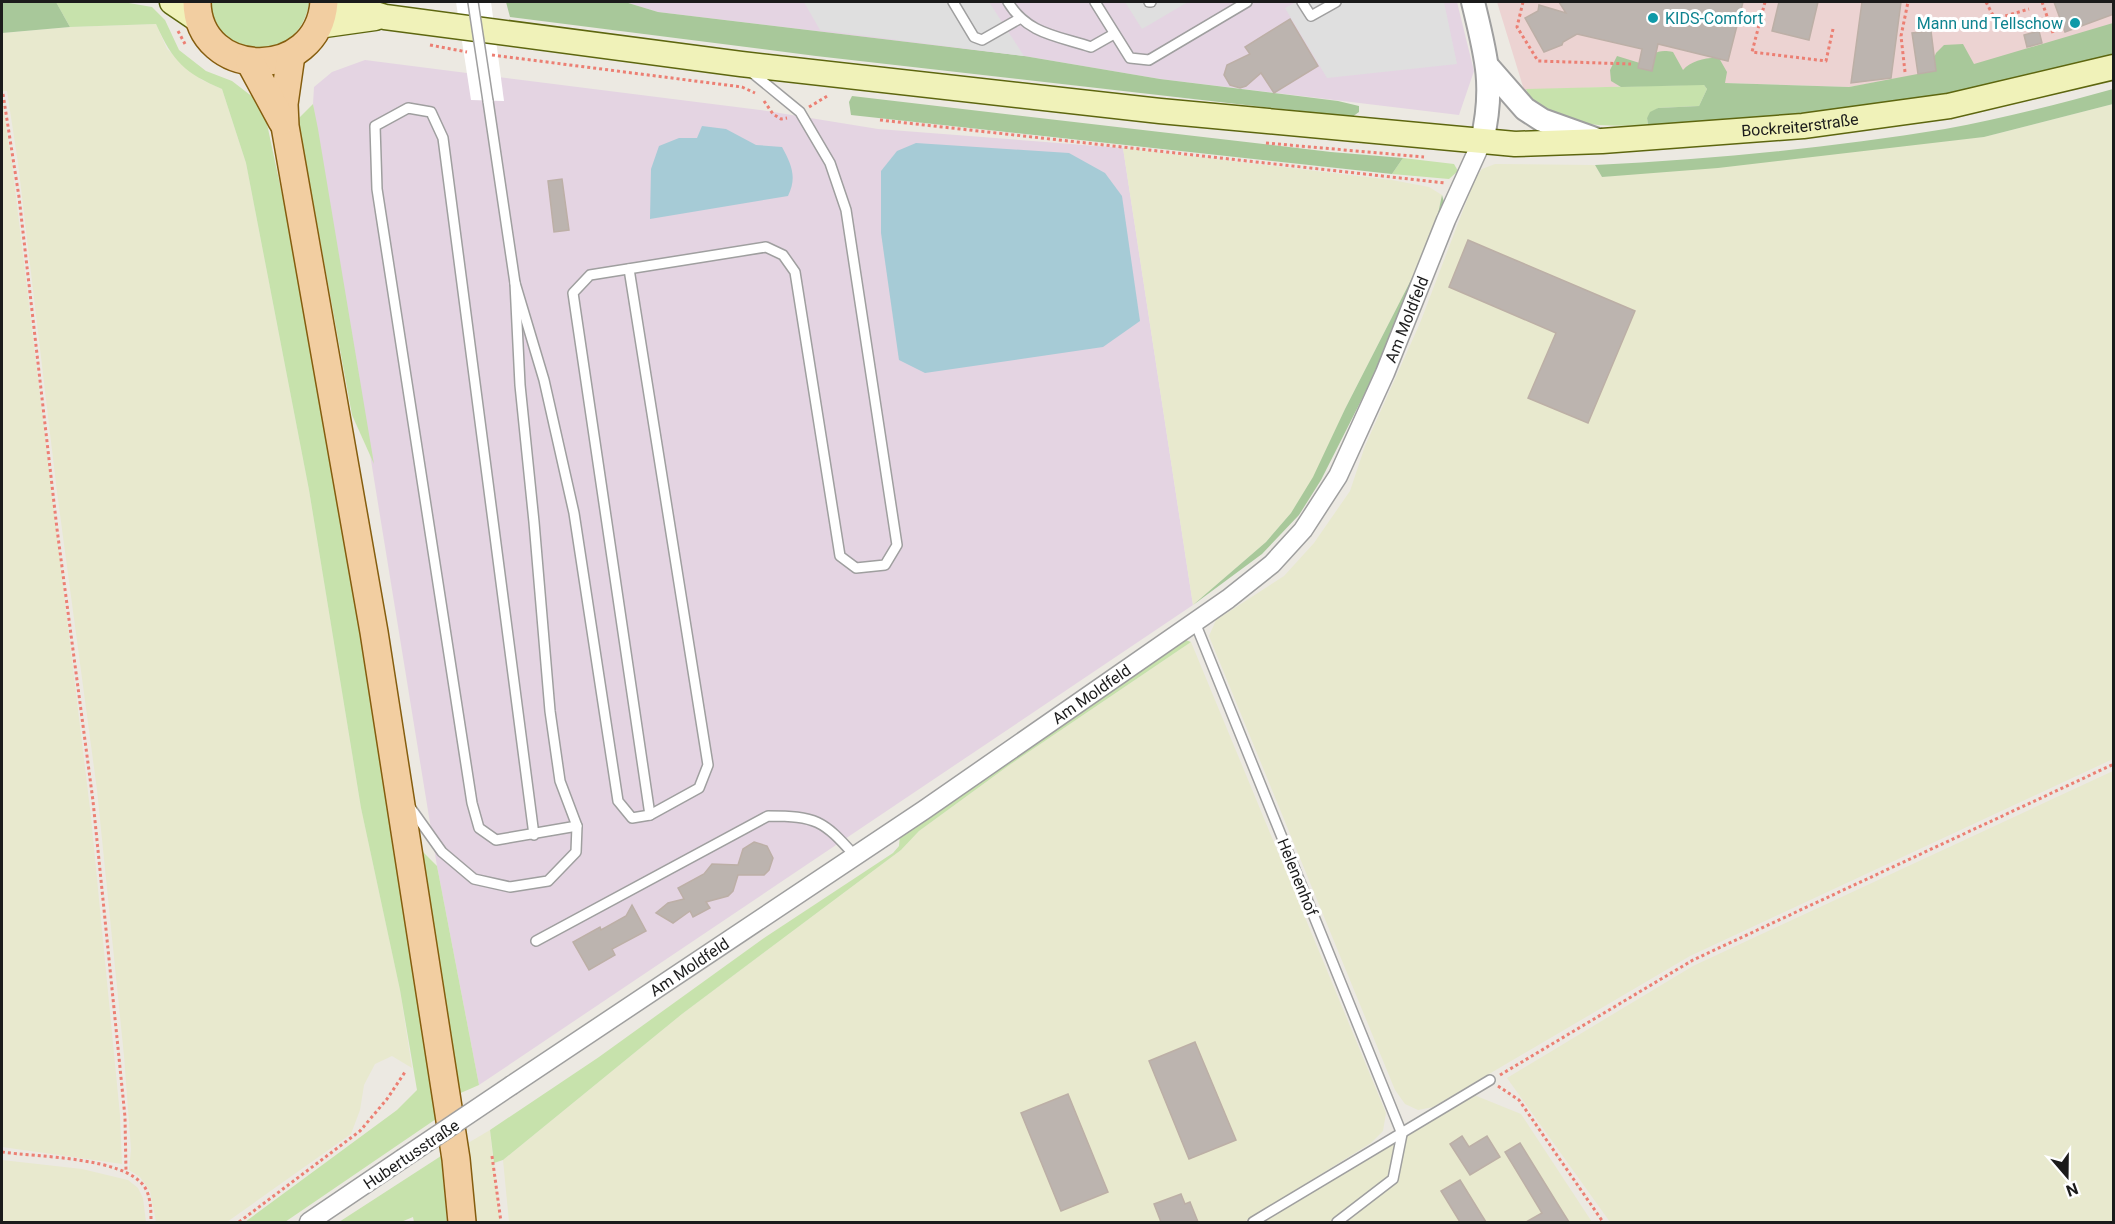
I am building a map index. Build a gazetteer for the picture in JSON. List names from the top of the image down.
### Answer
{
  "streets": {
    "main road": ["Bockreiterstraße"],
    "street": ["Am Moldfeld", "Hubertusstraße"],
    "lane": ["Helenenhof"]
  },
  "crossings": [
    ["Bockreiterstraße", "Am Moldfeld"],
    ["Am Moldfeld", "Helenenhof"],
    ["Am Moldfeld", "Hubertusstraße"]
  ],
  "places": ["KIDS-Comfort", "Mann und Tellschow"],
  "north": "bottom"
}
